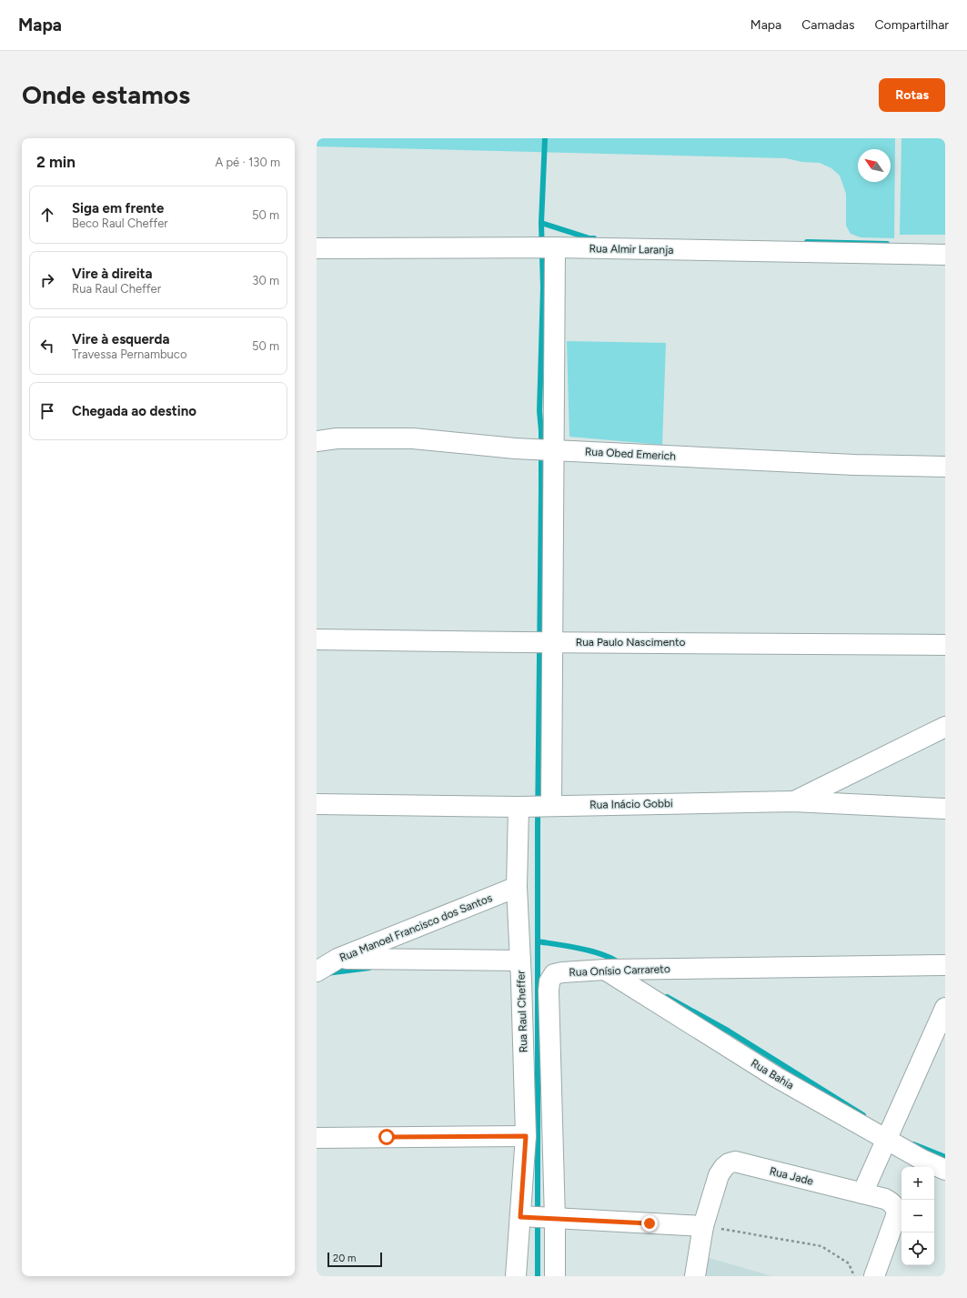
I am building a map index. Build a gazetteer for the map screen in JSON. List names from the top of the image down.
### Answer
{
  "streets": {
    "street": [
      "Rua Almir Laranja",
      "Rua Obed Emerich",
      "Rua Paulo Nascimento",
      "Rua Inácio Gobbi",
      "Rua Manoel Francisco dos Santos",
      "Rua Onísio Carrareto",
      "Rua Raul Cheffer",
      "Rua Bahia",
      "Rua Jade"
    ]
  },
  "crossings": [
    ["Rua Inácio Gobbi", "Rua Raul Cheffer"],
    ["Rua Manoel Francisco dos Santos", "Rua Raul Cheffer"],
    ["Rua Onísio Carrareto", "Rua Bahia"]
  ],
  "scale_bar": "20 m",
  "north": "top left",
  "page": {
    "header": "Mapa",
    "nav": ["Mapa", "Camadas", "Compartilhar"],
    "buttons": "Rotas",
    "title": "Onde estamos",
    "heading": ["2 min", "A pé · 130 m"],
    "list": [
      ["Siga em frente", "Beco Raul Cheffer", "50 m"],
      ["Vire à direita", "Rua Raul Cheffer", "30 m"],
      ["Vire à esquerda", "Travessa Pernambuco", "50 m"],
      "Chegada ao destino"
    ],
    "map_buttons": ["+", "−"],
    "scale": "20 m"
  }
}
